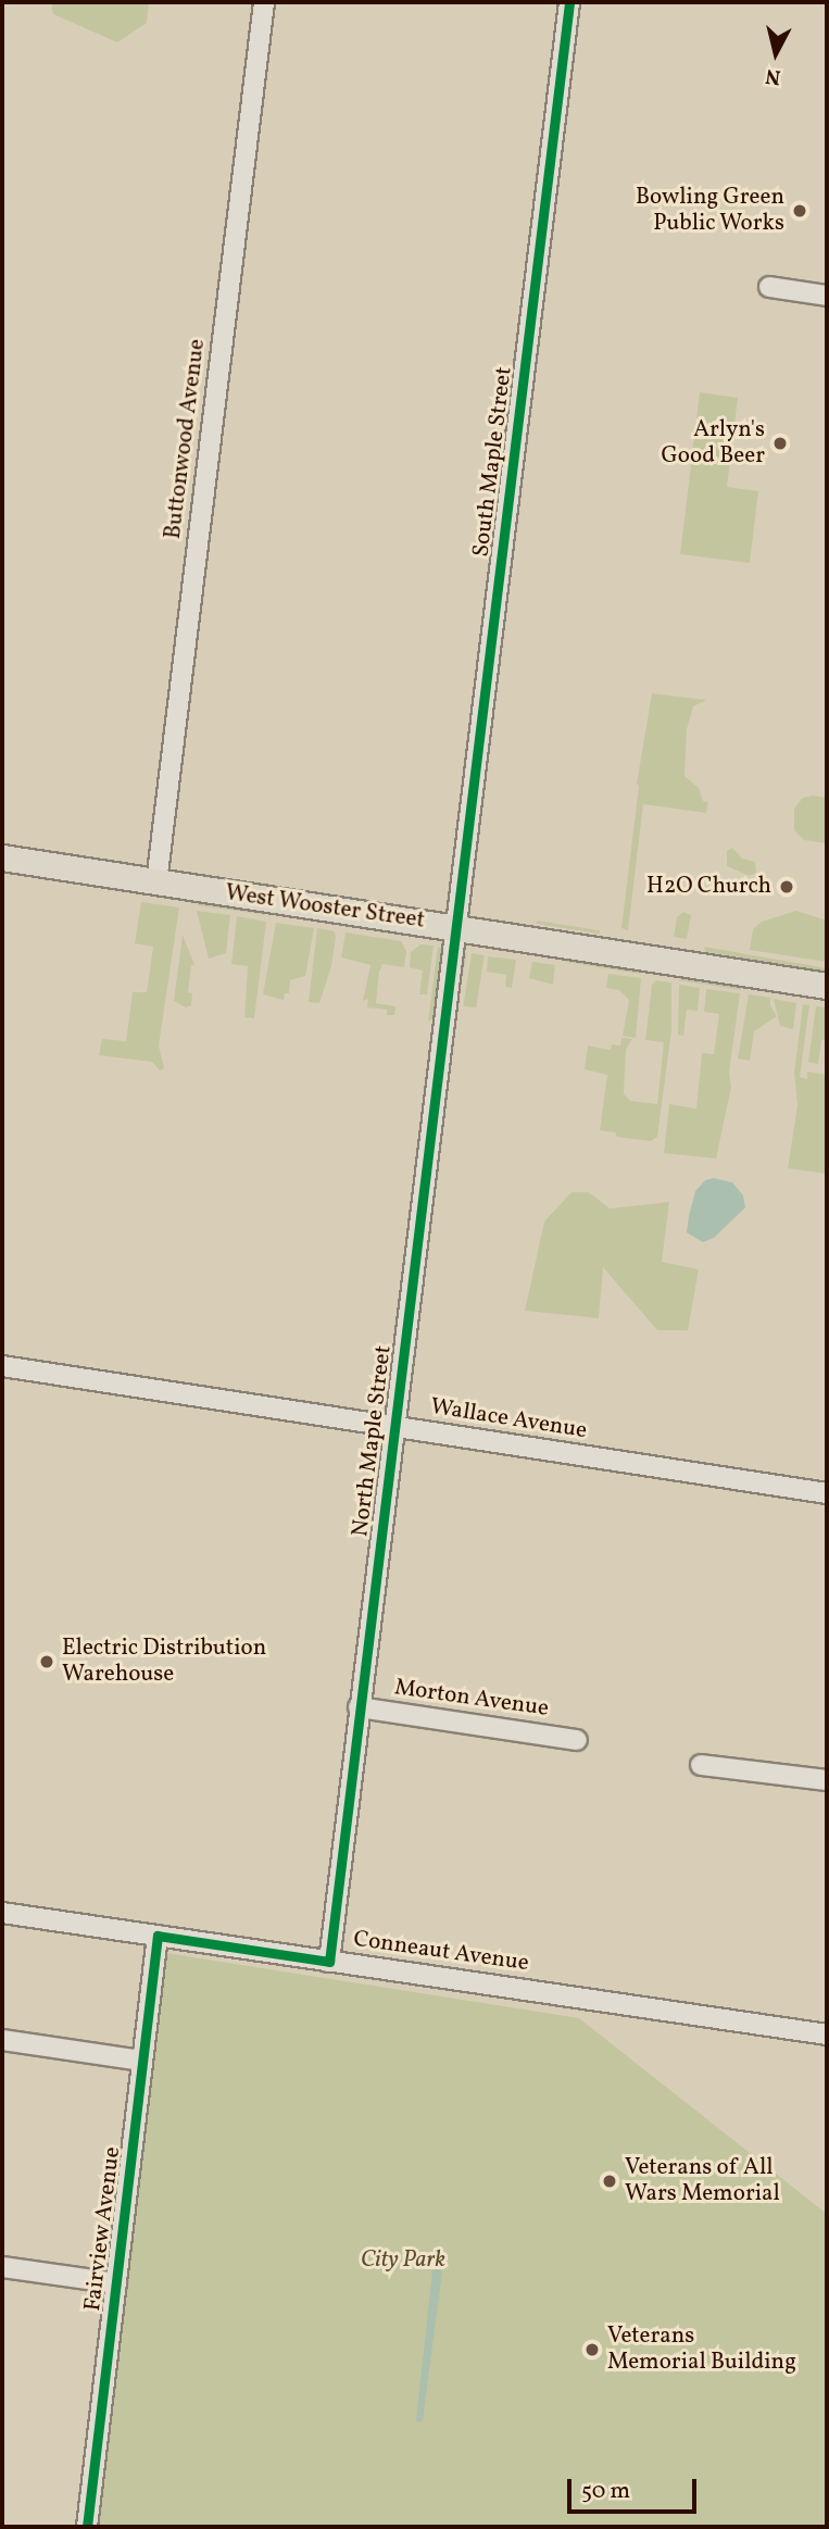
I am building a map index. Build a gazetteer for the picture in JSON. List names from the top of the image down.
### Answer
{
  "streets": {
    "main road": ["West Wooster Street"],
    "street": [
      "Buttonwood Avenue",
      "South Maple Street",
      "Wallace Avenue",
      "North Maple Street",
      "Morton Avenue",
      "Conneaut Avenue",
      "Fairview Avenue"
    ]
  },
  "crossings": [
    ["Buttonwood Avenue", "West Wooster Street"],
    ["South Maple Street", "West Wooster Street"],
    ["South Maple Street", "North Maple Street"],
    ["West Wooster Street", "North Maple Street"],
    ["Wallace Avenue", "North Maple Street"],
    ["North Maple Street", "Morton Avenue"],
    ["North Maple Street", "Conneaut Avenue"],
    ["Conneaut Avenue", "Fairview Avenue"]
  ],
  "parks": ["City Park"],
  "places": [
    "Bowling Green Public Works",
    "Arlyn's Good Beer",
    "H2O Church",
    "Electric Distribution Warehouse",
    "Veterans of All Wars Memorial",
    "Veterans Memorial Building"
  ],
  "scale_bar": "50 m",
  "north": "bottom"
}
